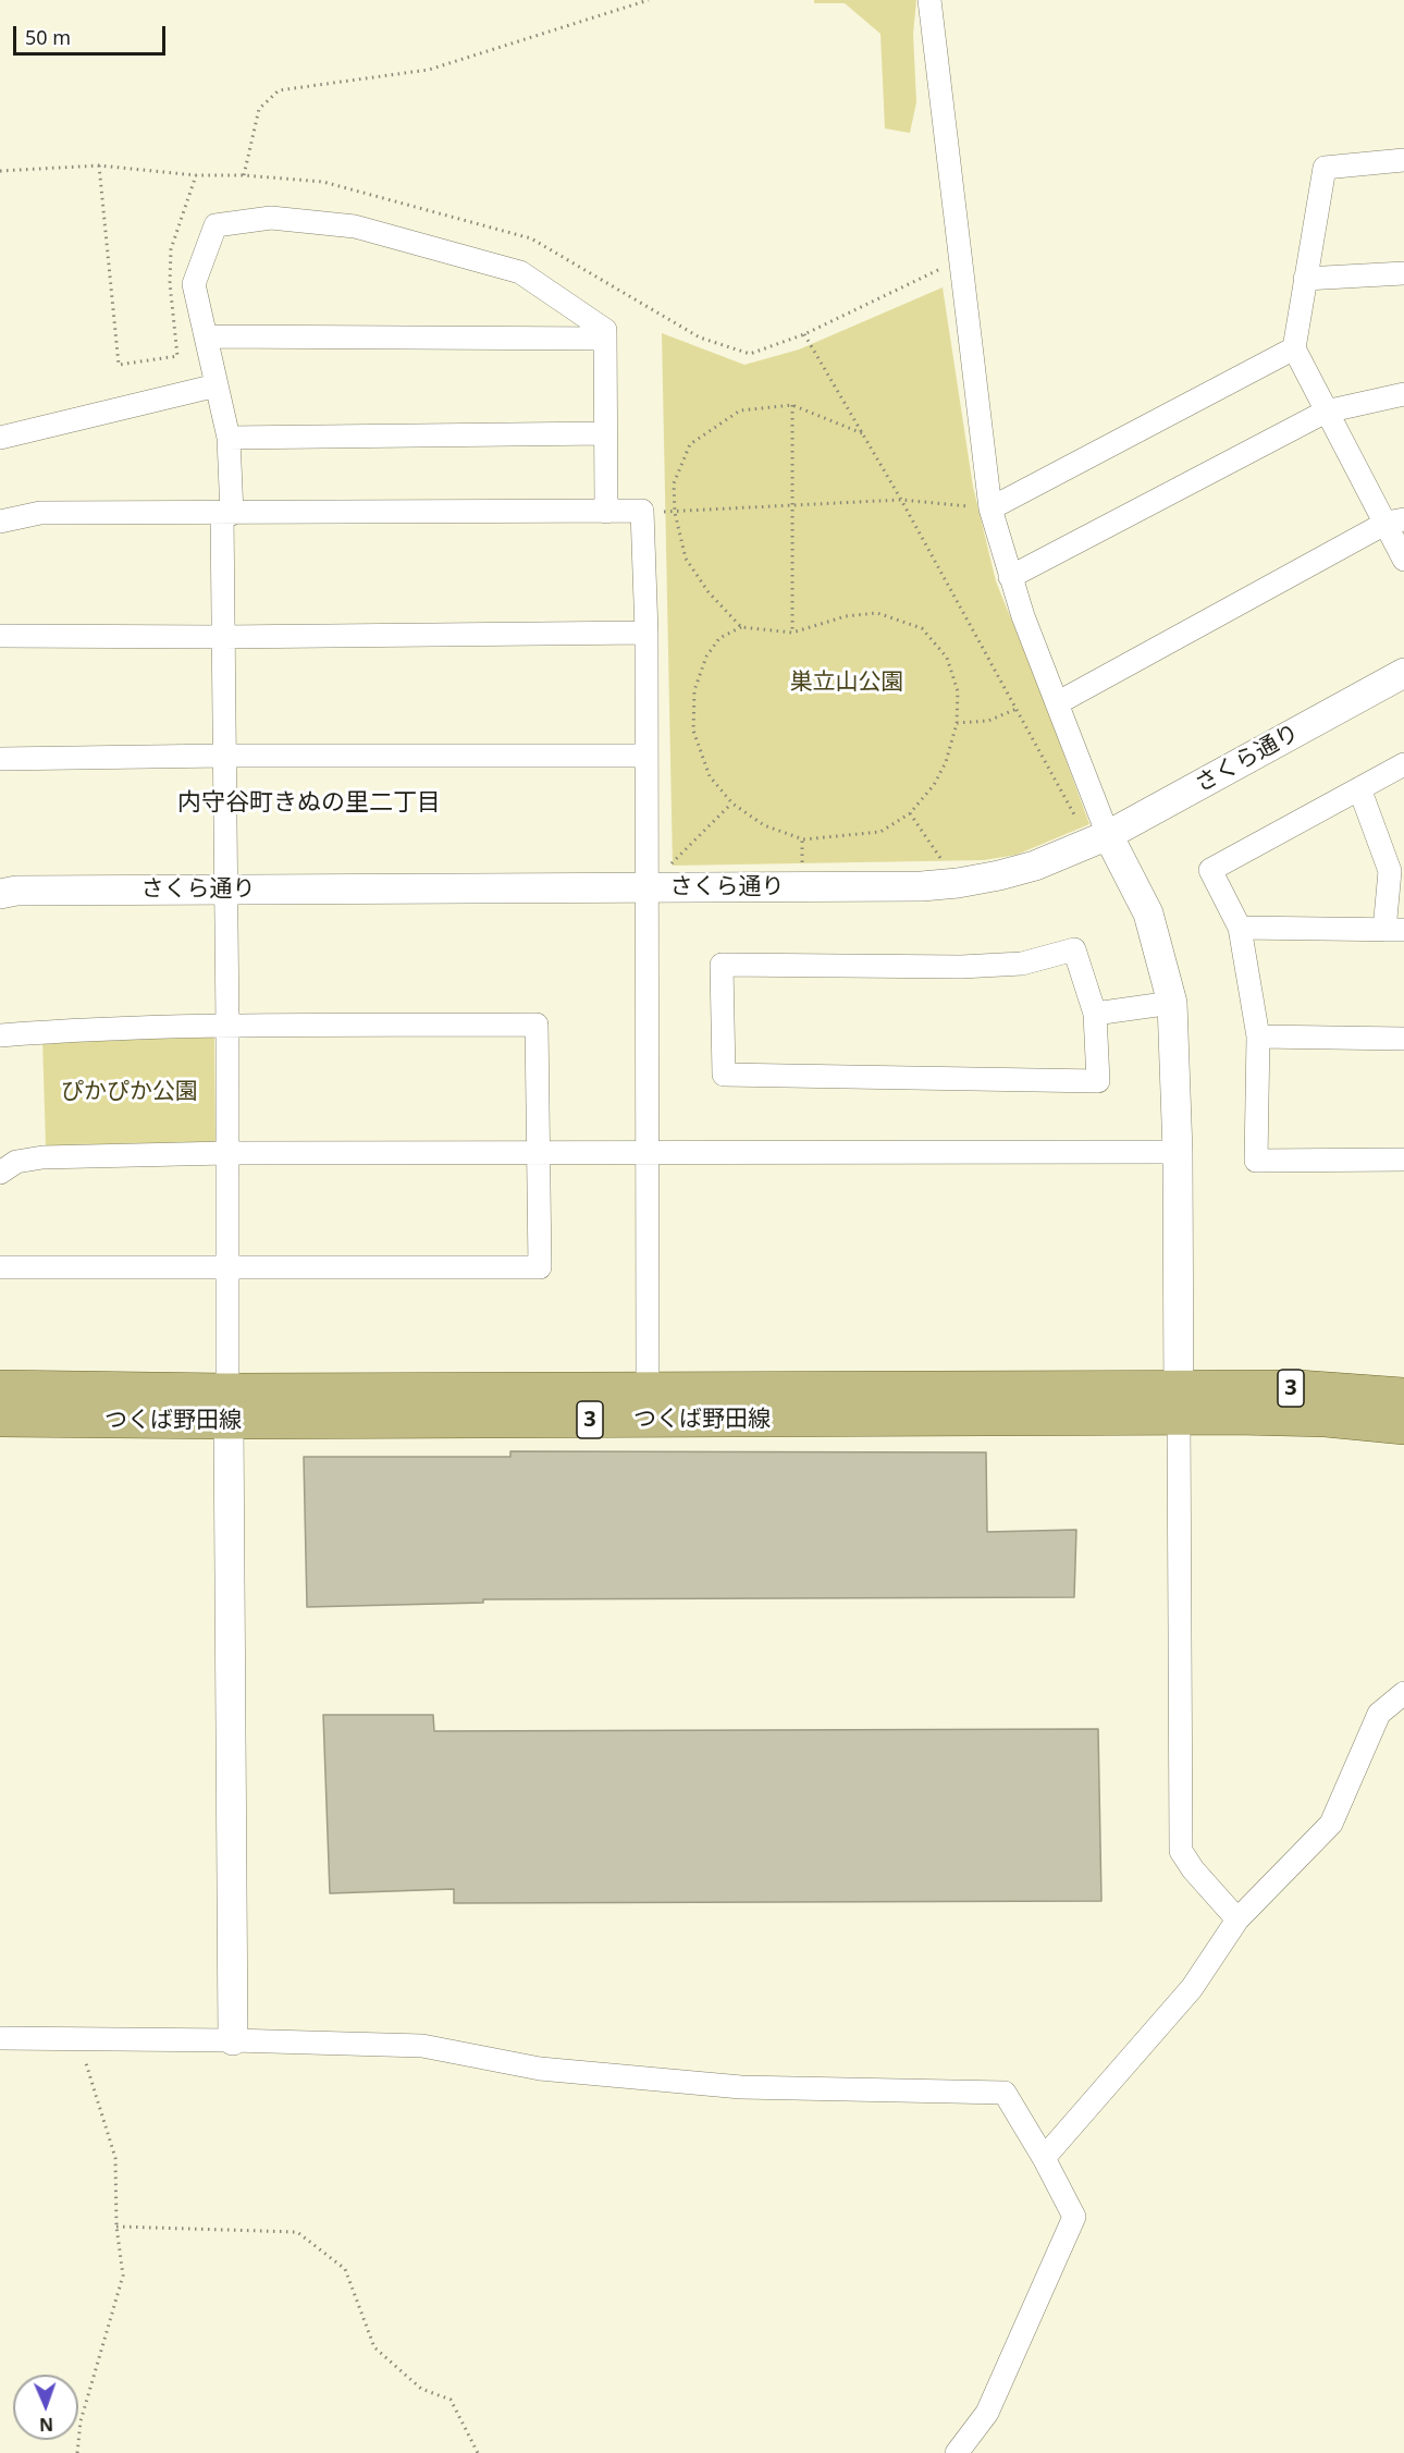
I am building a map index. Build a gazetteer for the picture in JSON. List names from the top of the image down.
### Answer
{
  "streets": {
    "main road": ["3", "つくば野田線"],
    "street": ["さくら通り"]
  },
  "districts": ["内守谷町きぬの里二丁目"],
  "parks": ["巣立山公園", "ぴかぴか公園"],
  "scale_bar": "50 m",
  "north": "bottom"
}
